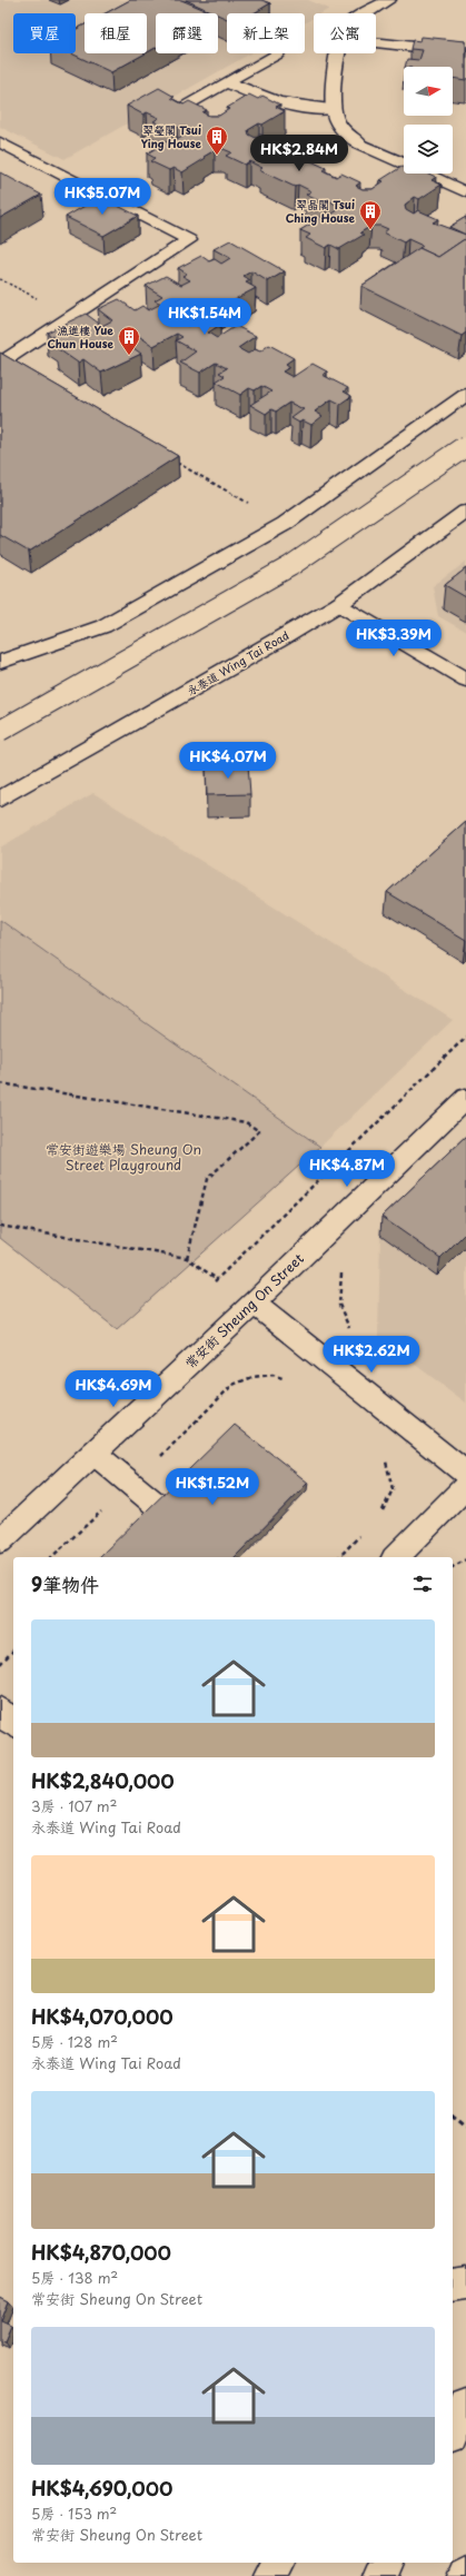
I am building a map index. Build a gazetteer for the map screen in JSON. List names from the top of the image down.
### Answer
{
  "streets": {
    "main road": ["永泰道 Wing Tai Road", "常安街 Sheung On Street"]
  },
  "parks": ["常安街遊樂場 Sheung On Street Playground"],
  "places": {
    "building": ["翠瑩閣 Tsui Ying House", "翠晶閣 Tsui Ching House", "漁進樓 Yue Chun House"]
  },
  "north": "right",
  "page": {
    "chip": [
      "買屋",
      "租屋",
      "篩選",
      "新上架",
      "公寓"
    ],
    "price": [
      "HK$2.84M",
      "HK$5.07M",
      "HK$1.54M",
      "HK$3.39M",
      "HK$4.07M",
      "HK$4.87M",
      "HK$2.62M",
      "HK$4.69M",
      "HK$1.52M"
    ],
    "heading": "9筆物件",
    "list": [
      {
        "name": "HK$2,840,000",
        "note": "3房 · 107 m² · 永泰道 Wing Tai Road"
      },
      {
        "name": "HK$4,070,000",
        "note": "5房 · 128 m² · 永泰道 Wing Tai Road"
      },
      {
        "name": "HK$4,870,000",
        "note": "5房 · 138 m² · 常安街 Sheung On Street"
      },
      {
        "name": "HK$4,690,000",
        "note": "5房 · 153 m² · 常安街 Sheung On Street"
      }
    ]
  }
}
